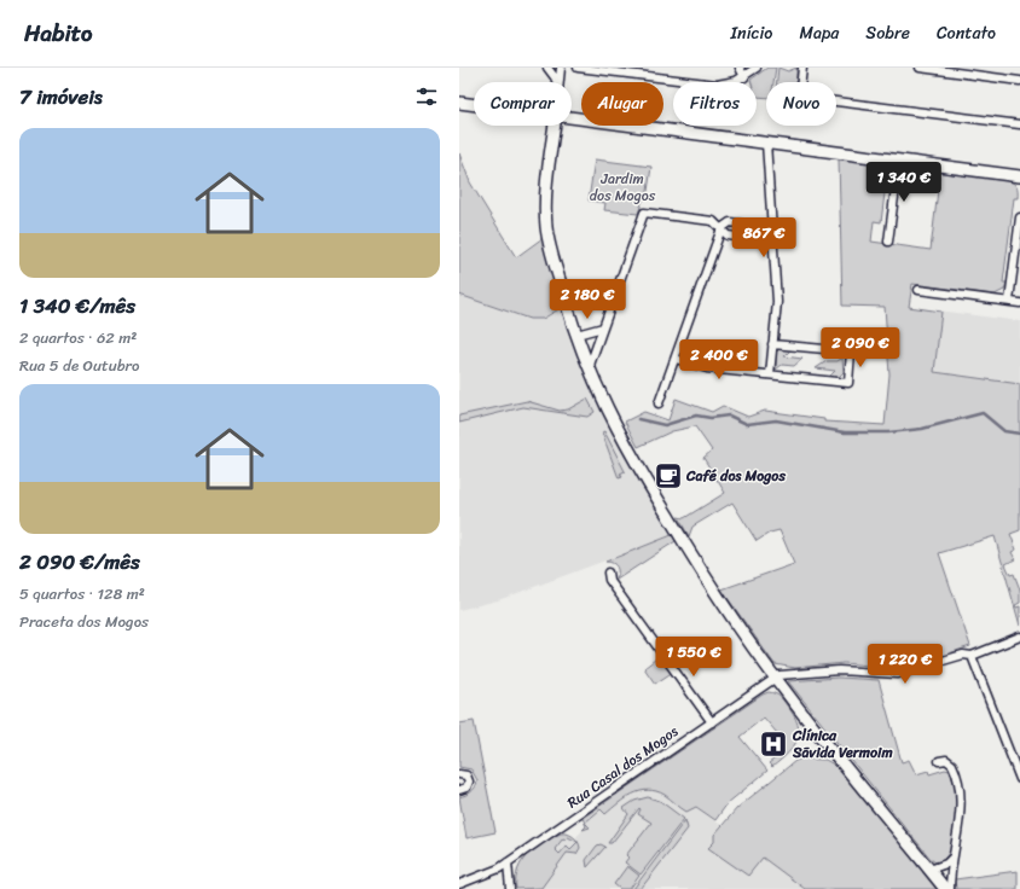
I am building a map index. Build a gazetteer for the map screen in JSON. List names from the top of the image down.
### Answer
{
  "streets": {
    "street": ["Rua Casal dos Mogos"]
  },
  "parks": ["Jardim dos Mogos"],
  "places": {
    "cafe": ["Café dos Mogos"],
    "hospital": ["Clínica Sãvida Vermoim"]
  },
  "page": {
    "header": "Habito",
    "nav": [
      "Início",
      "Mapa",
      "Sobre",
      "Contato"
    ],
    "heading": "7 imóveis",
    "chip": [
      "Comprar",
      "Alugar",
      "Filtros",
      "Novo"
    ],
    "list": [
      {
        "name": "1 340 €/mês",
        "note": "2 quartos · 62 m² · Rua 5 de Outubro"
      },
      {
        "name": "2 090 €/mês",
        "note": "5 quartos · 128 m² · Praceta dos Mogos"
      }
    ],
    "price": [
      "1 340 €",
      "867 €",
      "2 180 €",
      "2 090 €",
      "2 400 €",
      "1 550 €",
      "1 220 €"
    ]
  }
}
